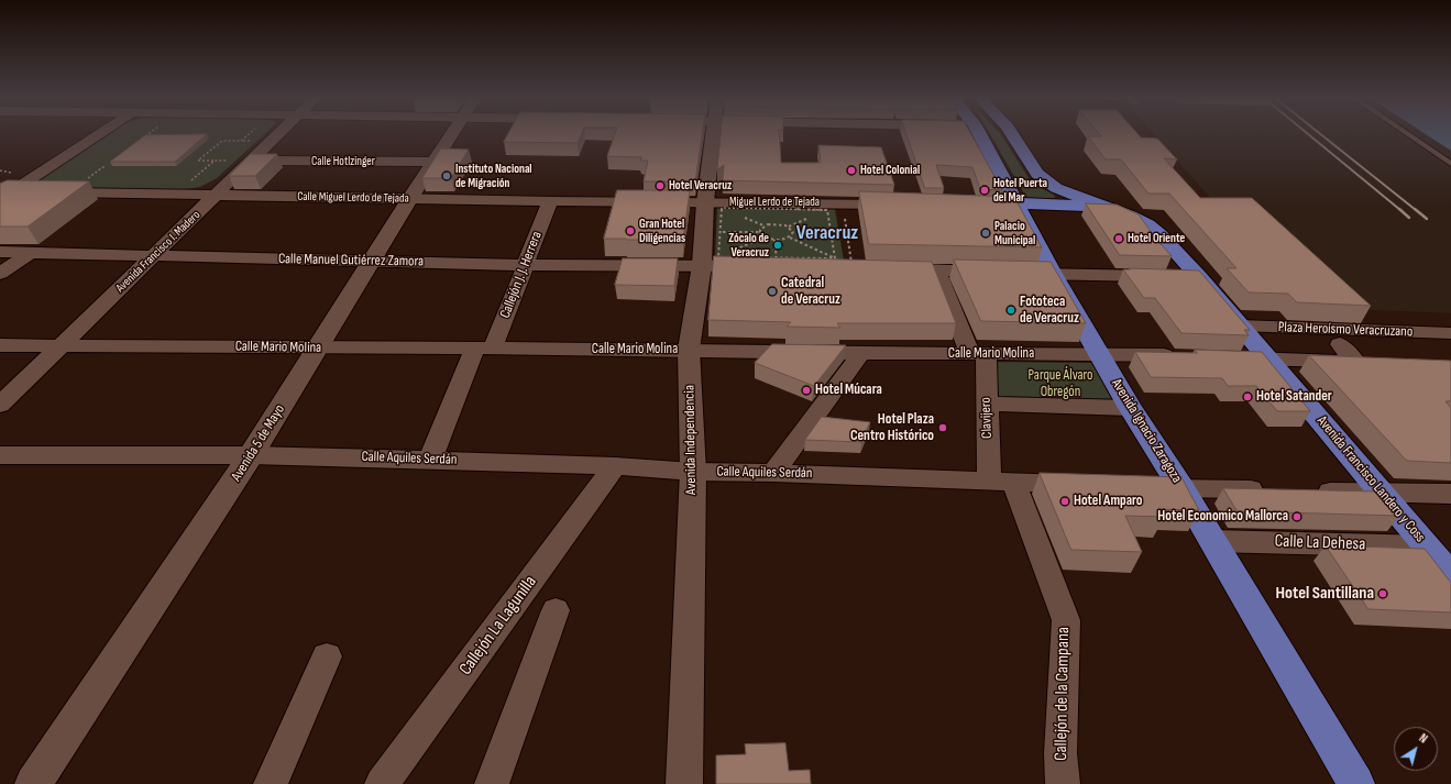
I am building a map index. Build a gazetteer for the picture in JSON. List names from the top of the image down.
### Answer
{
  "streets": {
    "main road": ["Avenida Ignacio Zaragoza", "Avenida Francisco Landero y Coss"],
    "street": [
      "Calle Hotlzinger",
      "Calle Miguel Lerdo de Tejada",
      "Miguel Lerdo de Tejada",
      "Avenida Francisco I. Madero",
      "Calle Manuel Gutiérrez Zamora",
      "Callejón J. J. Herrera",
      "Plaza Heroísmo Veracruzano",
      "Calle Mario Molina",
      "Clavijero",
      "Avenida Independencia",
      "Avenida 5 de Mayo",
      "Calle Aquiles Serdán",
      "Calle La Dehesa",
      "Callejón La Lagunilla",
      "Callejón de la Campana"
    ]
  },
  "crossings": [
    ["Calle Hotlzinger", "Avenida Francisco I. Madero"],
    ["Calle Hotlzinger", "Avenida 5 de Mayo"],
    ["Calle Miguel Lerdo de Tejada", "Miguel Lerdo de Tejada"],
    ["Calle Miguel Lerdo de Tejada", "Avenida Francisco I. Madero"],
    ["Calle Miguel Lerdo de Tejada", "Callejón J. J. Herrera"],
    ["Calle Miguel Lerdo de Tejada", "Avenida Independencia"],
    ["Calle Miguel Lerdo de Tejada", "Avenida 5 de Mayo"],
    ["Miguel Lerdo de Tejada", "Avenida Independencia"],
    ["Avenida Francisco I. Madero", "Calle Manuel Gutiérrez Zamora"],
    ["Avenida Francisco I. Madero", "Calle Mario Molina"],
    ["Calle Manuel Gutiérrez Zamora", "Callejón J. J. Herrera"],
    ["Calle Manuel Gutiérrez Zamora", "Avenida Independencia"],
    ["Calle Manuel Gutiérrez Zamora", "Avenida 5 de Mayo"],
    ["Callejón J. J. Herrera", "Calle Mario Molina"],
    ["Callejón J. J. Herrera", "Calle Aquiles Serdán"],
    ["Plaza Heroísmo Veracruzano", "Avenida Francisco Landero y Coss"],
    ["Calle Mario Molina", "Clavijero"],
    ["Calle Mario Molina", "Avenida Ignacio Zaragoza"],
    ["Calle Mario Molina", "Avenida Independencia"],
    ["Calle Mario Molina", "Avenida 5 de Mayo"],
    ["Clavijero", "Calle Aquiles Serdán"],
    ["Clavijero", "Callejón de la Campana"],
    ["Avenida Ignacio Zaragoza", "Calle La Dehesa"],
    ["Avenida Independencia", "Calle Aquiles Serdán"],
    ["Avenida 5 de Mayo", "Calle Aquiles Serdán"],
    ["Calle Aquiles Serdán", "Callejón La Lagunilla"],
    ["Calle Aquiles Serdán", "Callejón de la Campana"],
    ["Avenida Francisco Landero y Coss", "Calle La Dehesa"]
  ],
  "districts": ["Veracruz"],
  "parks": ["Parque Álvaro Obregón"],
  "places": [
    "Hotel Colonial",
    "Instituto Nacional de Migración",
    "Hotel Veracruz",
    "Hotel Puerta del Mar",
    "Gran Hotel Diligencias",
    "Palacio Municipal",
    "Hotel Oriente",
    "Zócalo de Veracruz",
    "Catedral de Veracruz",
    "Fototeca de Veracruz",
    "Hotel Múcara",
    "Hotel Satander",
    "Hotel Plaza Centro Histórico",
    "Hotel Amparo",
    "Hotel Economico Mallorca",
    "Hotel Santillana"
  ],
  "north": "top right"
}
